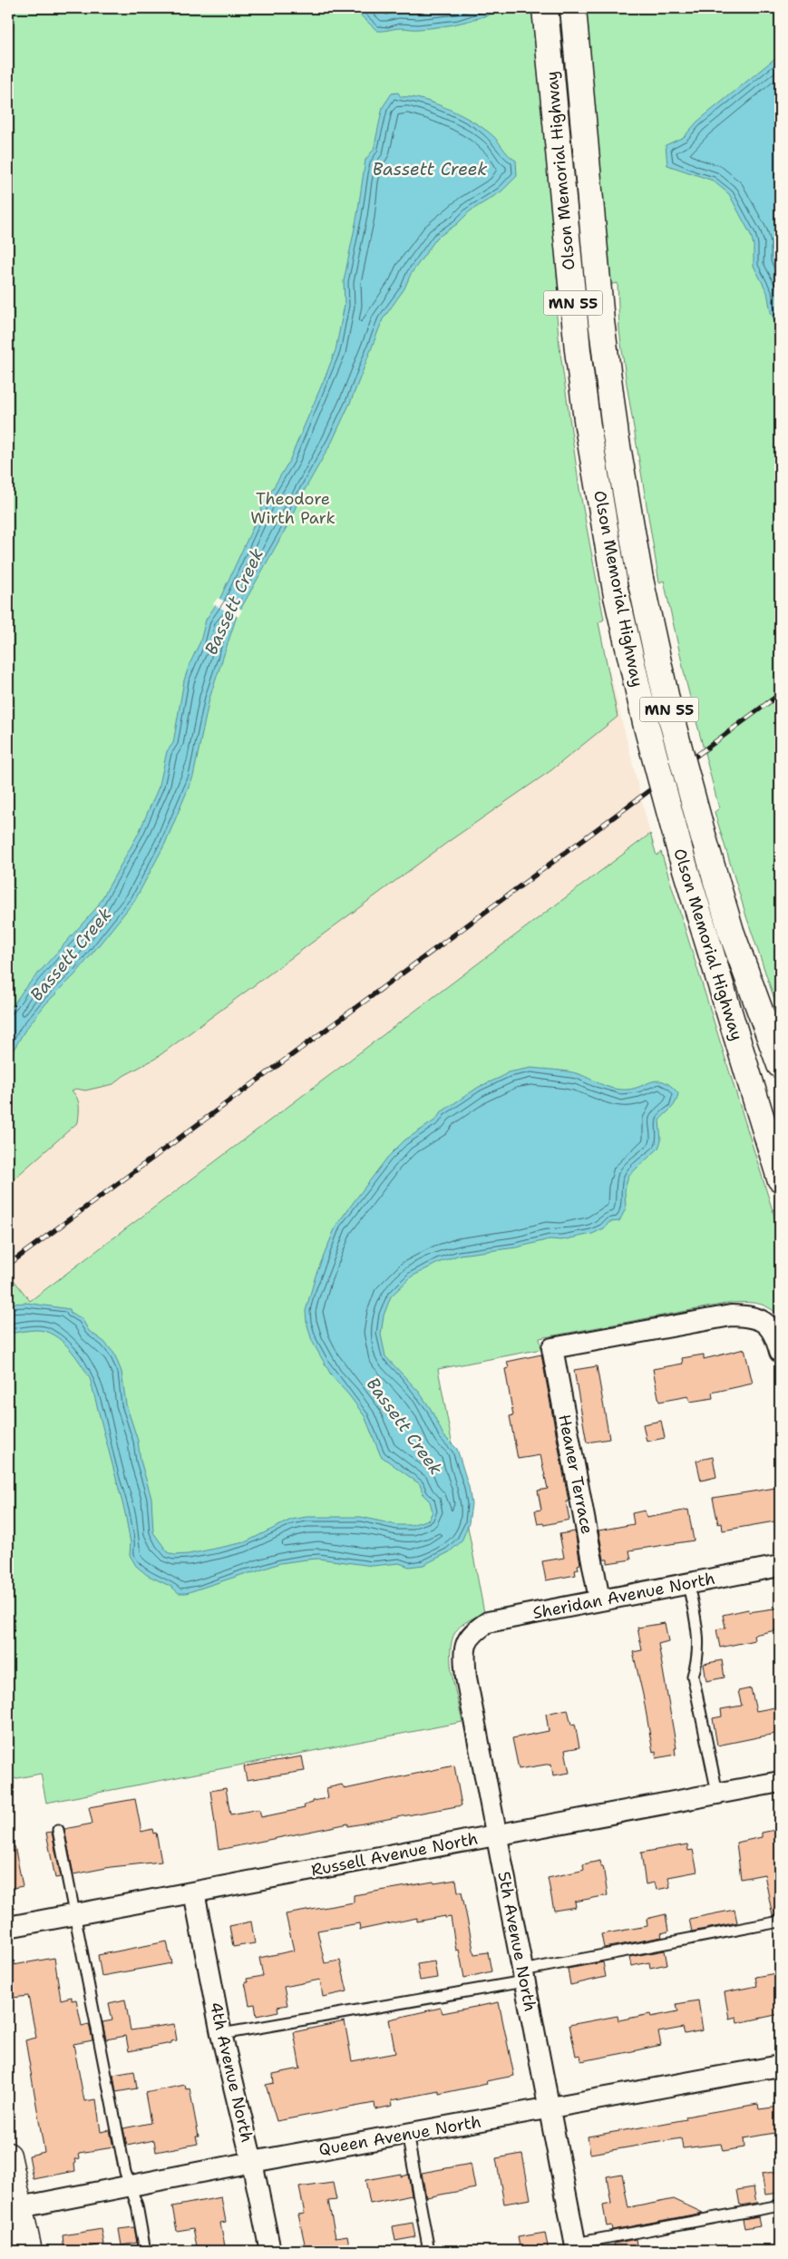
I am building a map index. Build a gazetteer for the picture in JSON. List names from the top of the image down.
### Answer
{
  "streets": {
    "main road": ["Olson Memorial Highway", "MN 55"],
    "street": [
      "Heaner Terrace",
      "Sheridan Avenue North",
      "Russell Avenue North",
      "5th Avenue North",
      "4th Avenue North",
      "Queen Avenue North"
    ]
  },
  "crossings": [
    ["Heaner Terrace", "Sheridan Avenue North"],
    ["Sheridan Avenue North", "5th Avenue North"],
    ["Russell Avenue North", "5th Avenue North"],
    ["Russell Avenue North", "4th Avenue North"],
    ["5th Avenue North", "Queen Avenue North"],
    ["4th Avenue North", "Queen Avenue North"]
  ],
  "water": ["Bassett Creek"],
  "parks": ["Theodore Wirth Park"]
}
